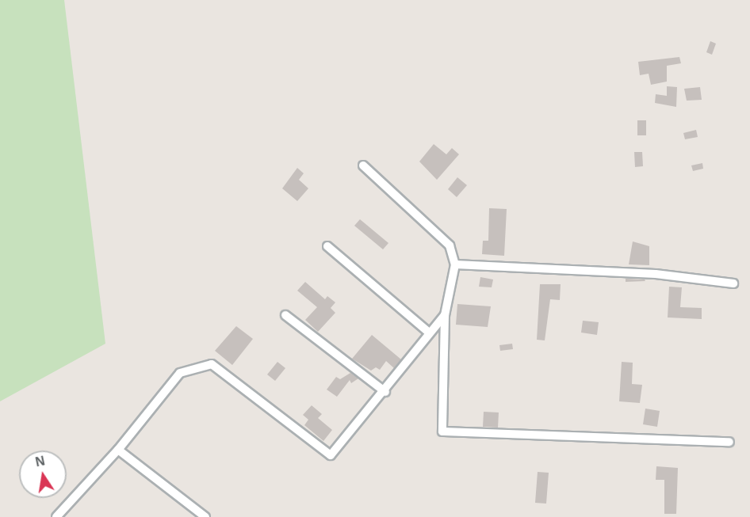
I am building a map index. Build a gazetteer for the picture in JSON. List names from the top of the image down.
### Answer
{
  "north": "top"
}
